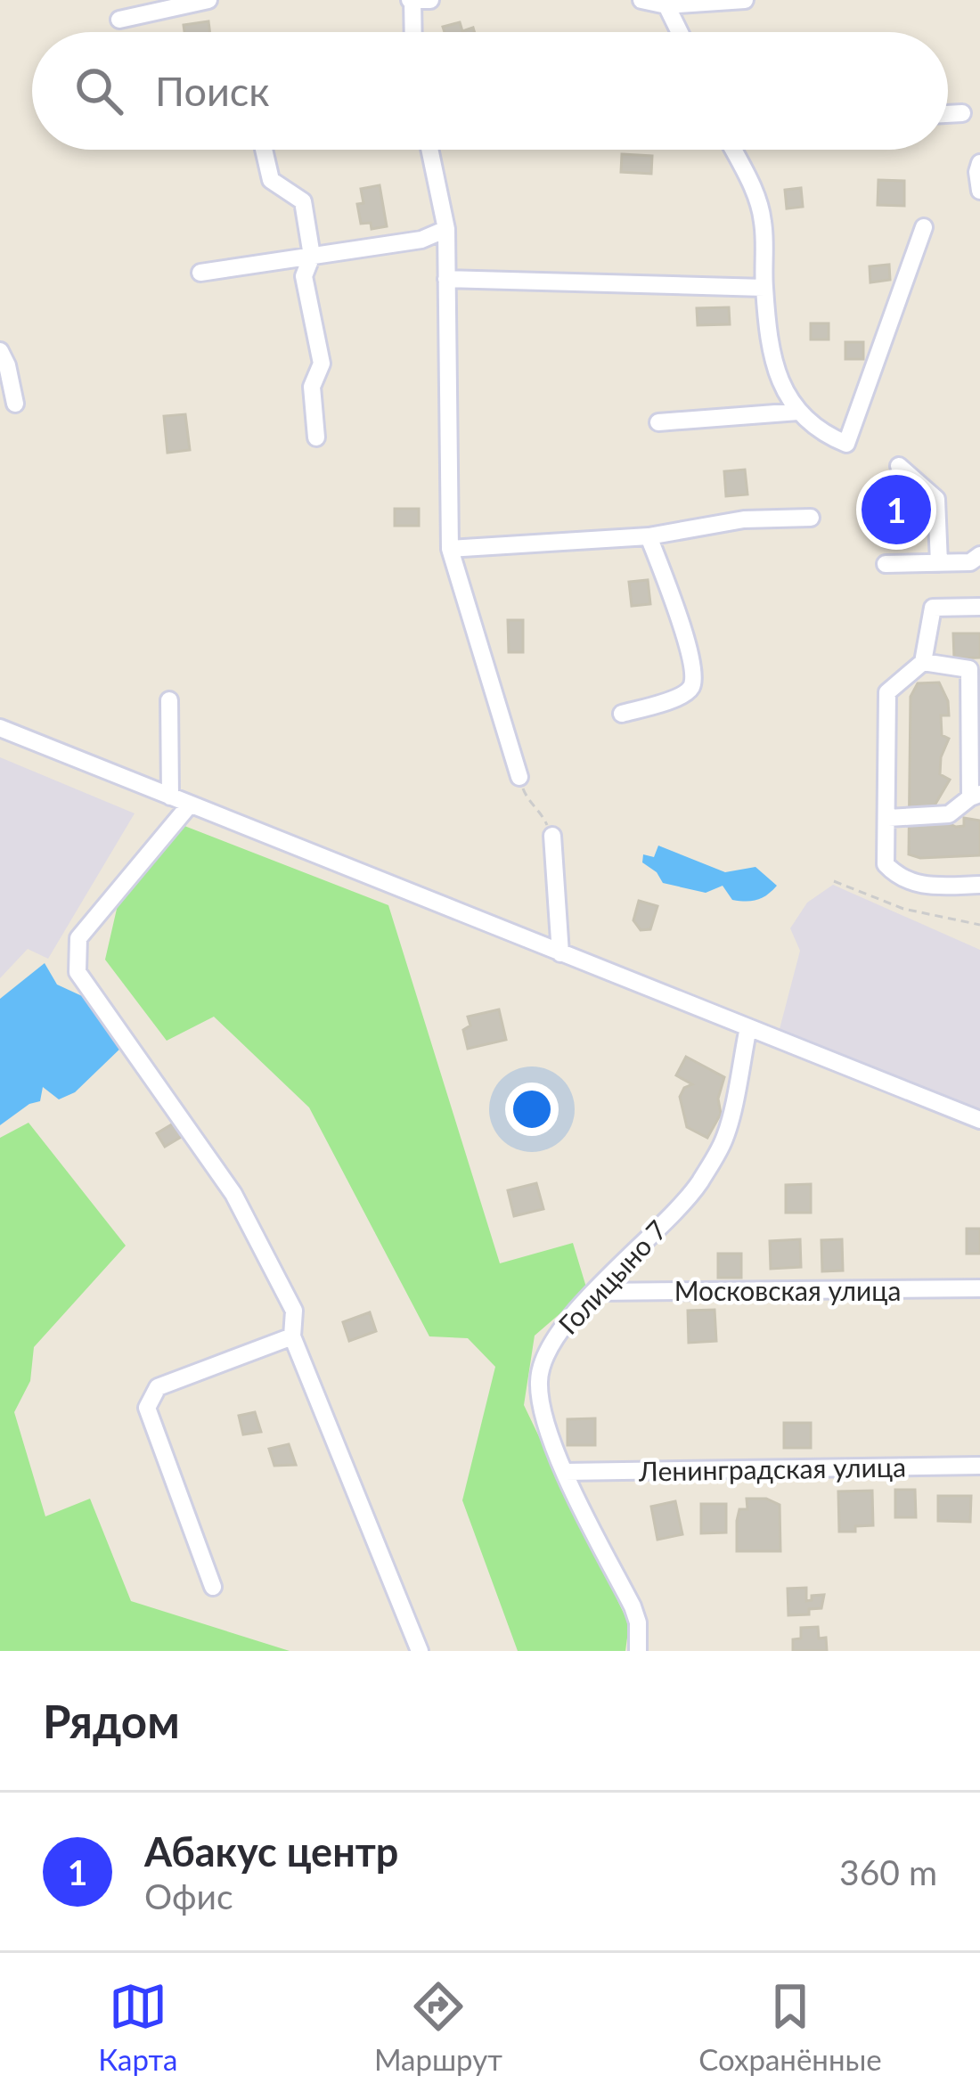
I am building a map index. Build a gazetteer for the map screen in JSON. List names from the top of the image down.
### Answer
{
  "streets": {
    "street": ["Голицыно 7", "Московская улица", "Ленинградская улица"]
  },
  "crossings": [
    ["Голицыно 7", "Московская улица"],
    ["Голицыно 7", "Ленинградская улица"]
  ],
  "page": {
    "search": "Поиск",
    "pins": "1",
    "heading": "Рядом",
    "list": [
      {
        "mark": "1",
        "name": "Абакус центр",
        "note": "Офис",
        "value": "360 m"
      }
    ],
    "nav": ["Карта", "Маршрут", "Сохранённые"]
  }
}
